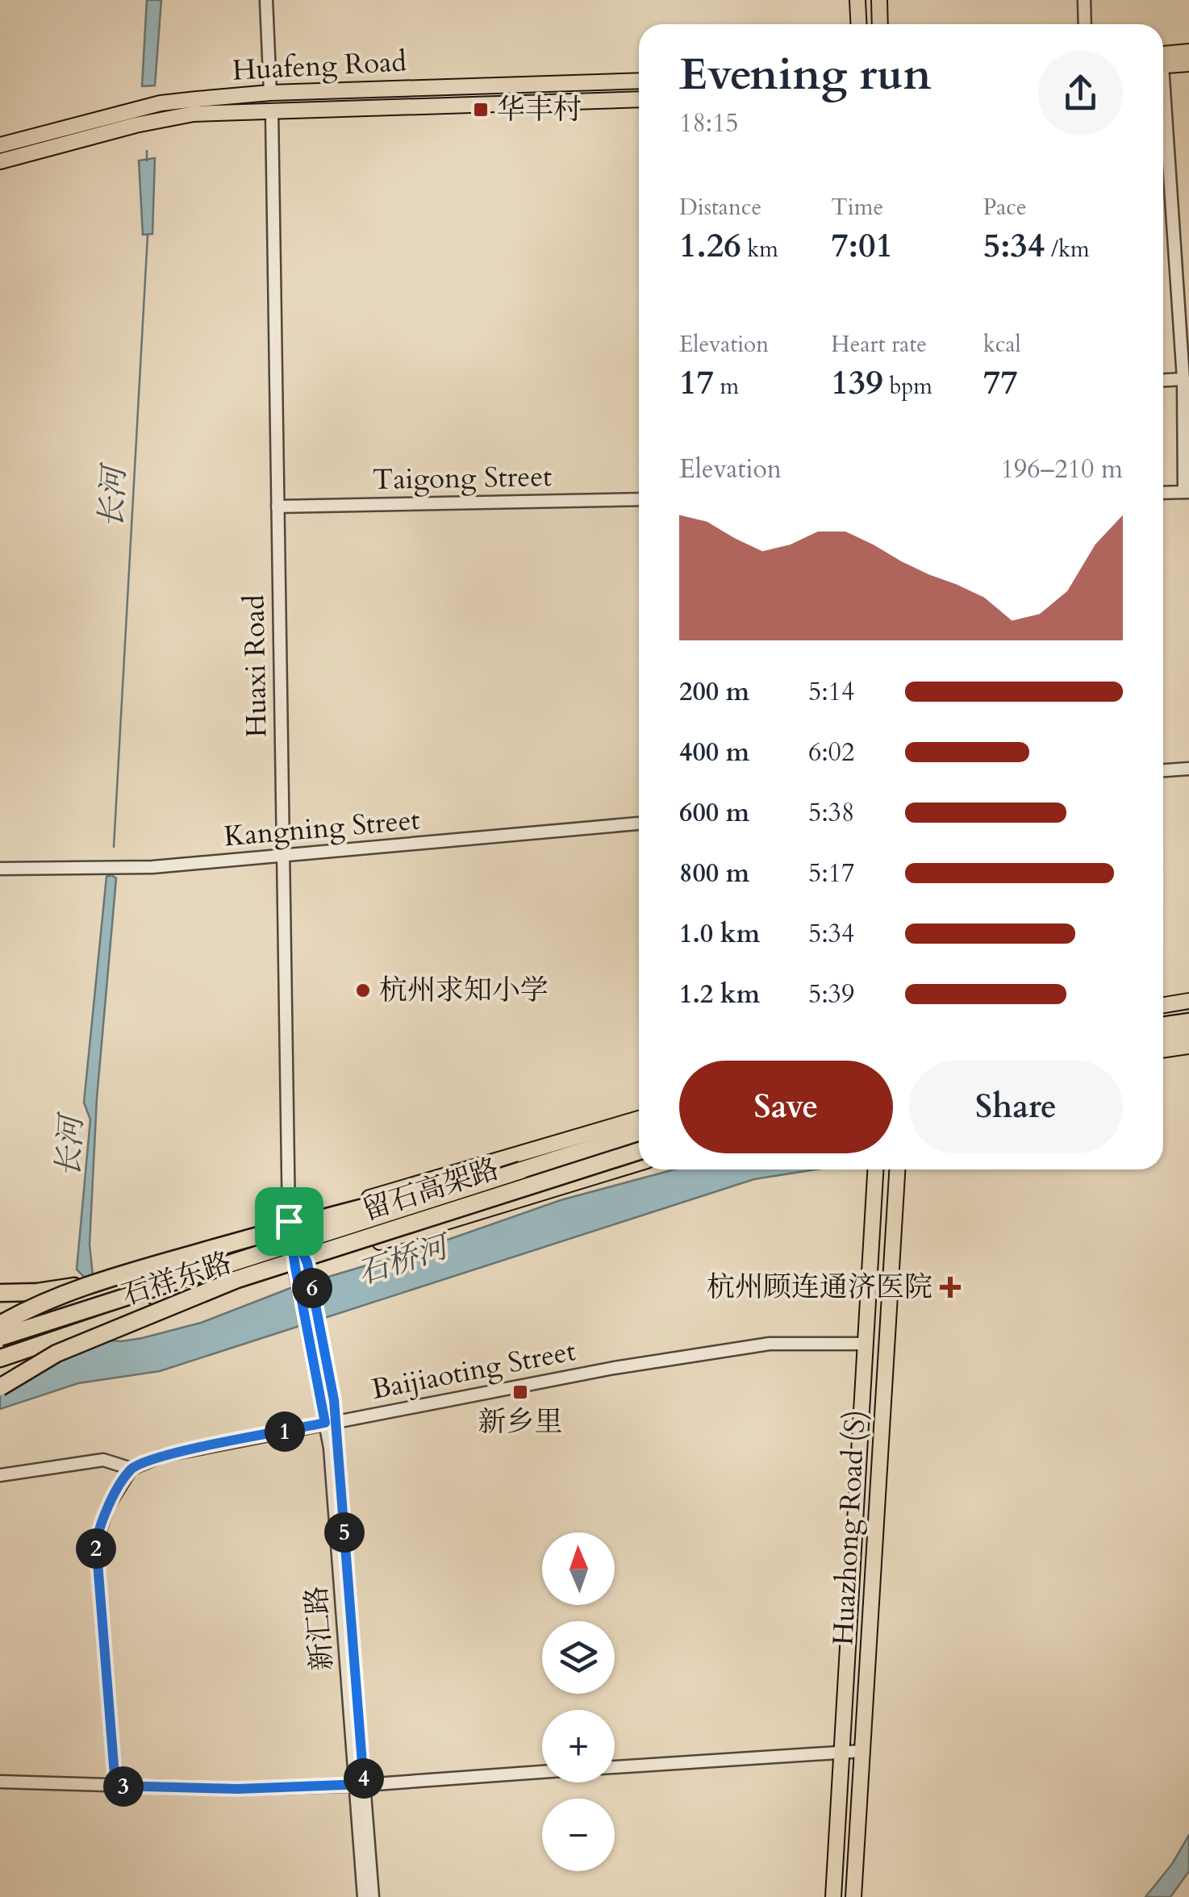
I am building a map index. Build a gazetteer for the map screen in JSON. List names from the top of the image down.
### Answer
{
  "streets": {
    "highway": ["留石高架路"],
    "main road": ["Huafeng Road", "石祥东路", "Huazhong Road (S)"],
    "street": [
      "Taigong Street",
      "Huaxi Road",
      "Kangning Street",
      "Baijiaoting Street",
      "新汇路"
    ]
  },
  "crossings": [
    ["Huafeng Road", "Huaxi Road"],
    ["Taigong Street", "Huaxi Road"],
    ["Huaxi Road", "Kangning Street"],
    ["Huaxi Road", "石祥东路"],
    ["Huaxi Road", "新汇路"],
    ["石祥东路", "新汇路"],
    ["Baijiaoting Street", "Huazhong Road (S)"],
    ["Baijiaoting Street", "新汇路"]
  ],
  "water": ["长河", "石桥河"],
  "places": {
    "transit": ["华丰村", "新乡里"],
    "other": ["杭州求知小学"],
    "health": ["杭州顾连通济医院"]
  },
  "north": "top",
  "page": {
    "heading": ["Evening run", "18:15"],
    "stats": [
      ["Distance", "1.26 km"],
      ["Time", "7:01"],
      ["Pace", "5:34 /km"],
      ["Elevation", "17 m"],
      ["Heart rate", "139 bpm"],
      ["kcal", "77"]
    ],
    "chart": ["Elevation", "196–210 m"],
    "list": [
      {
        "name": "200 m",
        "note": "5:14"
      },
      {
        "name": "400 m",
        "note": "6:02"
      },
      {
        "name": "600 m",
        "note": "5:38"
      },
      {
        "name": "800 m",
        "note": "5:17"
      },
      {
        "name": "1.0 km",
        "note": "5:34"
      },
      {
        "name": "1.2 km",
        "note": "5:39"
      }
    ],
    "buttons": ["Save", "Share"],
    "pins": [
      "6",
      "1",
      "5",
      "2",
      "4",
      "3"
    ],
    "map_buttons": ["+", "−"]
  }
}
